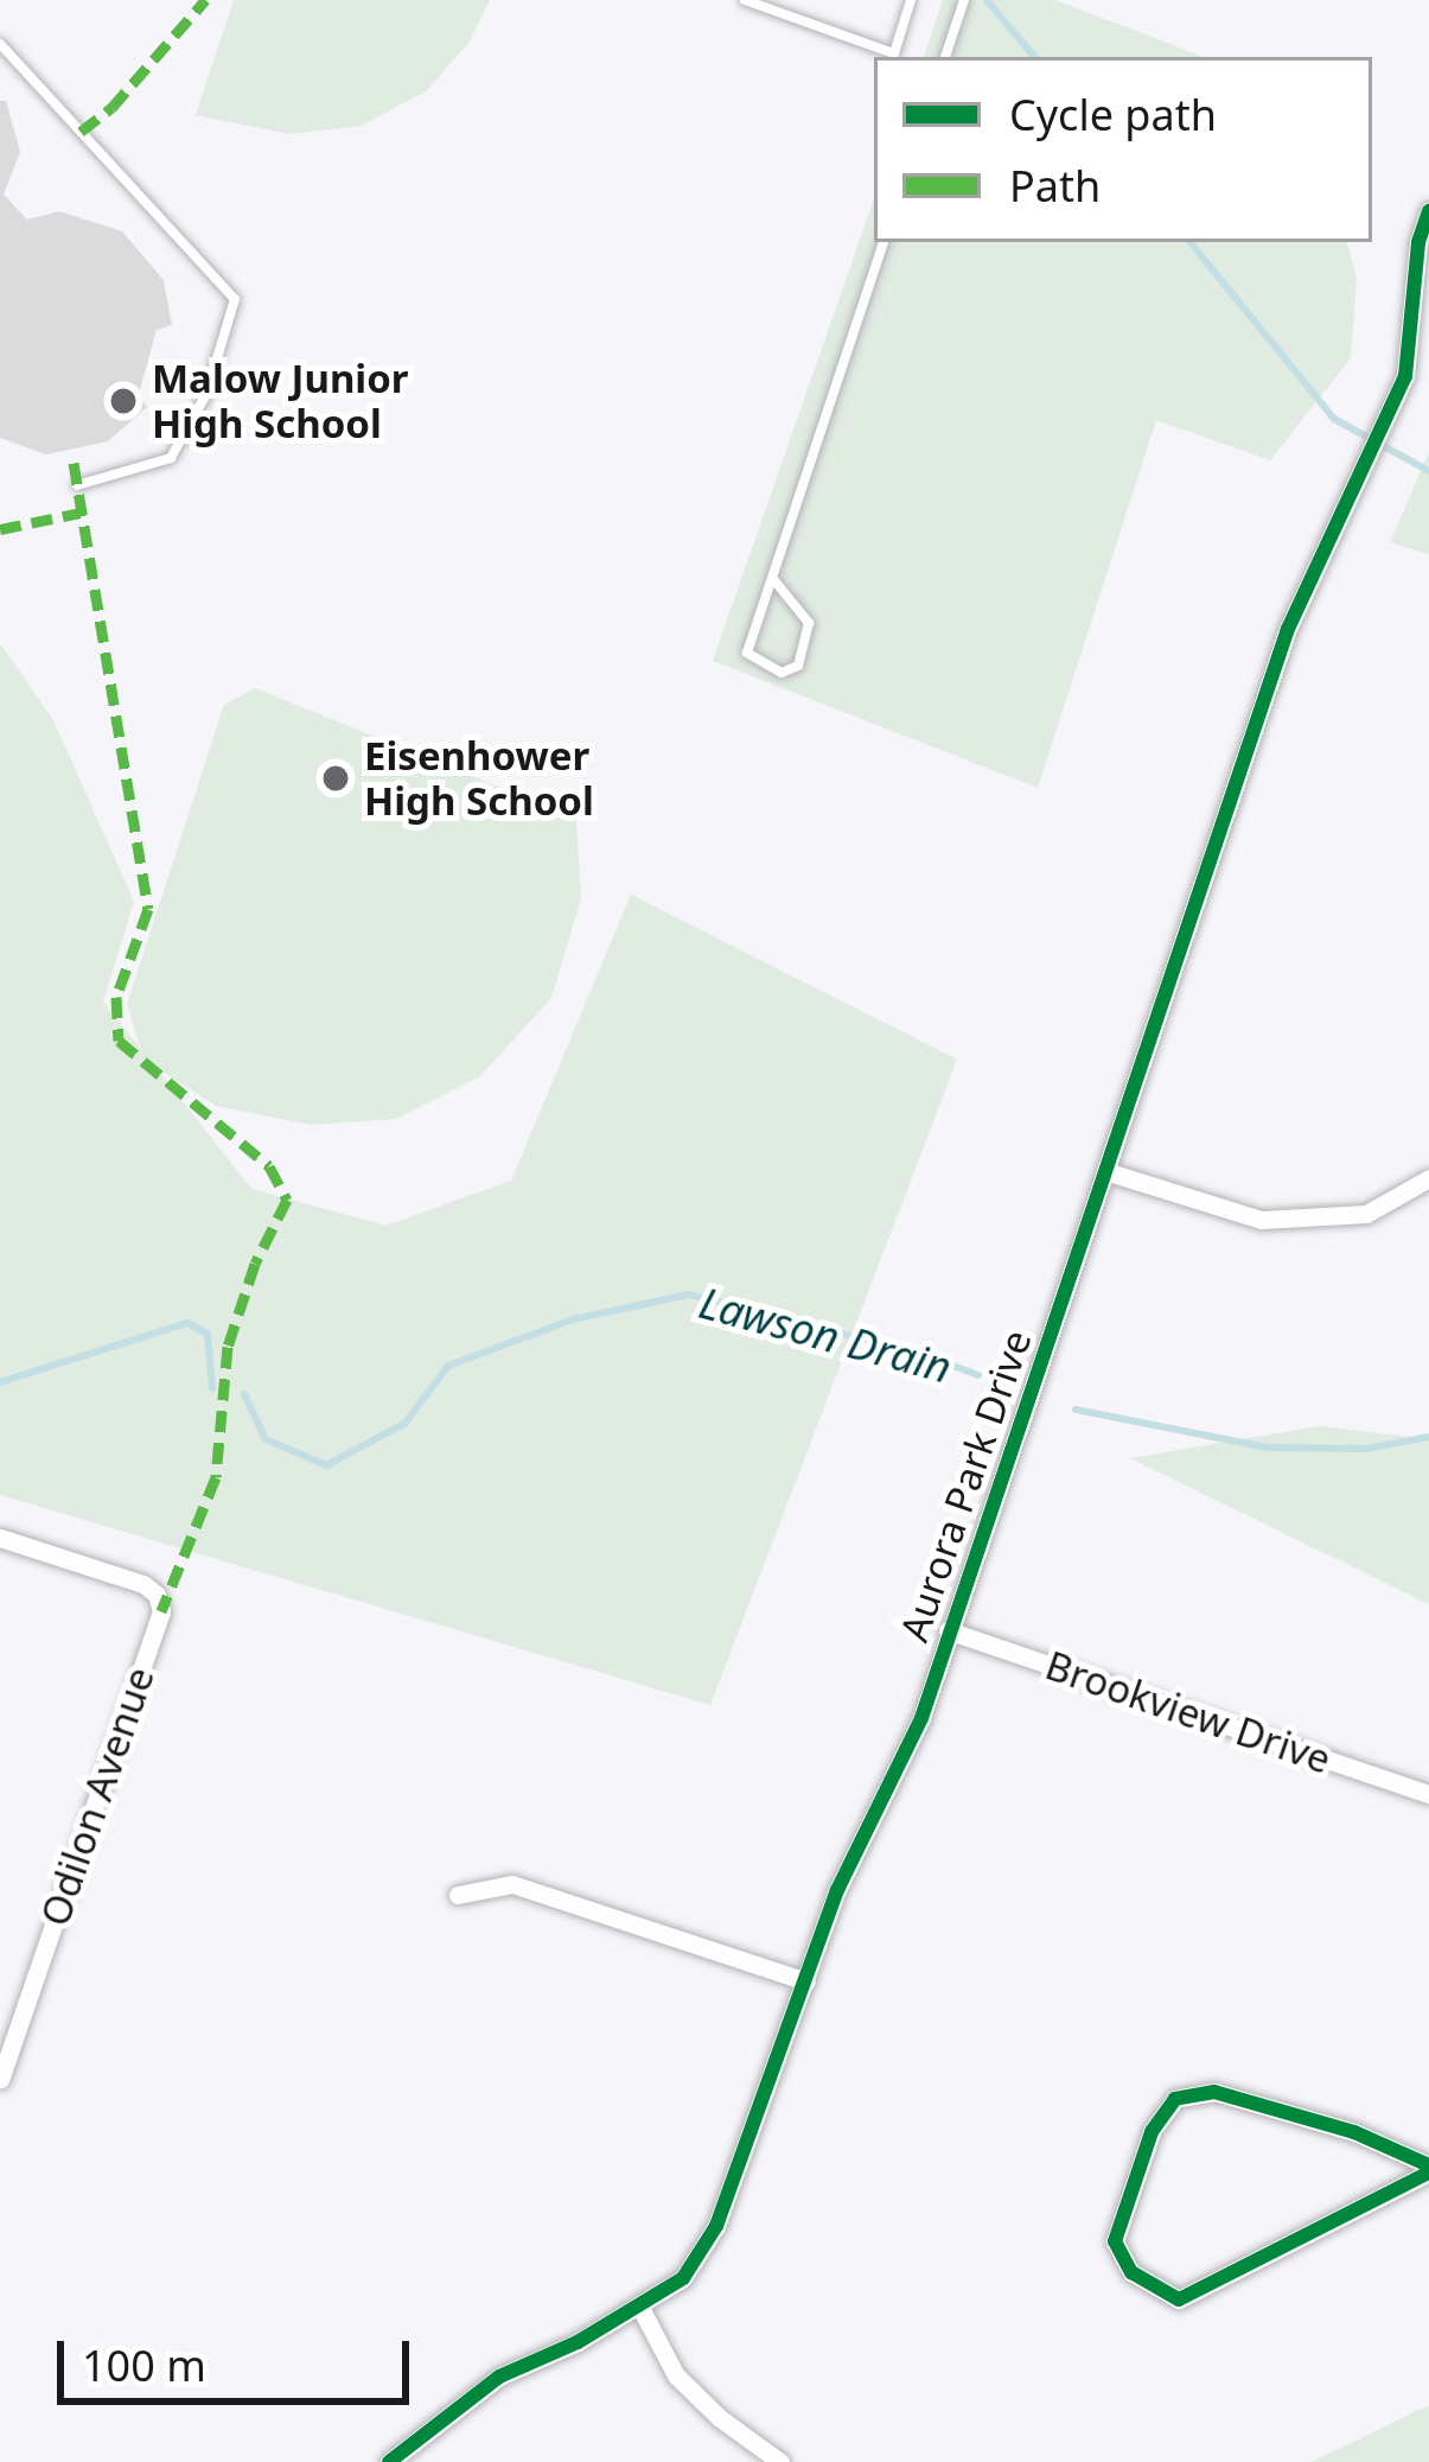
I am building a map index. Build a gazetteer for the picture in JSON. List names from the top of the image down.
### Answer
{
  "streets": {
    "street": ["Aurora Park Drive", "Brookview Drive", "Odilon Avenue"]
  },
  "crossings": [
    ["Aurora Park Drive", "Brookview Drive"]
  ],
  "water": ["Lawson Drain"],
  "places": ["Malow Junior High School", "Eisenhower High School"],
  "legend": ["Cycle path", "Path"],
  "scale_bar": "100 m"
}
